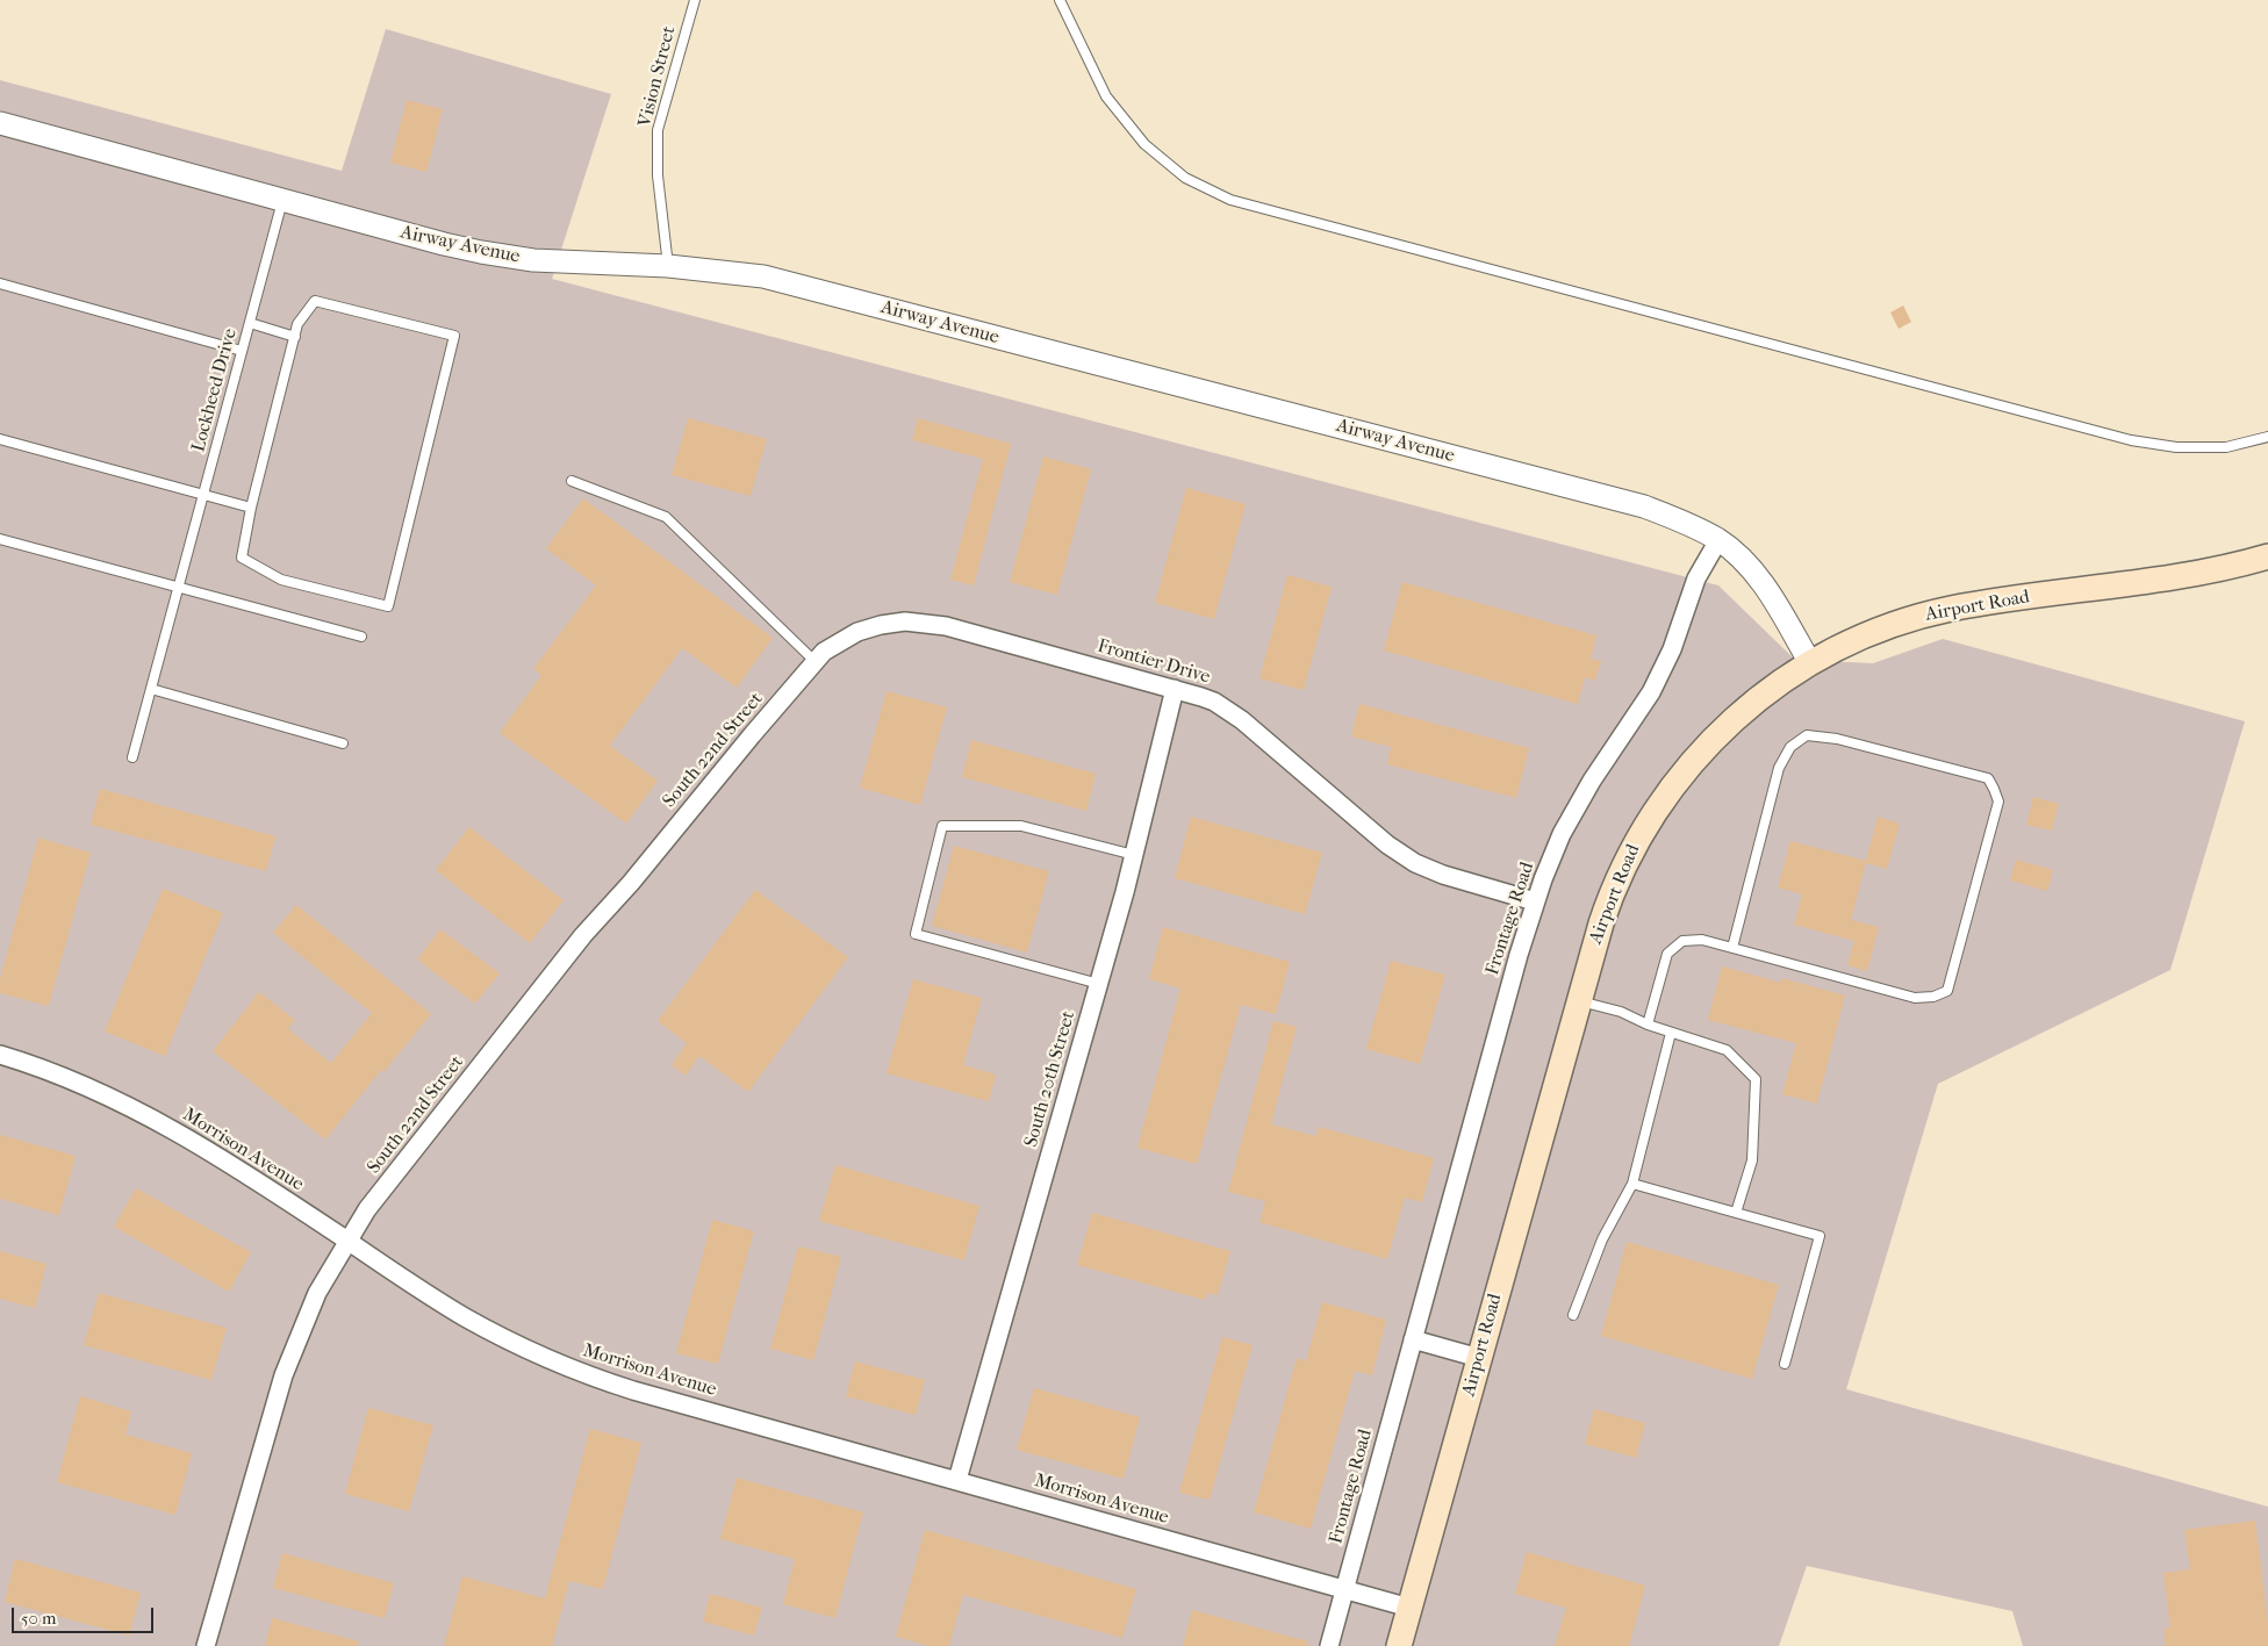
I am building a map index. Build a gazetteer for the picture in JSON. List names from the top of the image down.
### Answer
{
  "streets": {
    "main road": ["Airport Road"],
    "street": [
      "Airway Avenue",
      "Frontier Drive",
      "South 22nd Street",
      "Frontage Road",
      "South 20th Street",
      "Morrison Avenue"
    ],
    "lane": ["Vision Street", "Lockheed Drive"]
  },
  "crossings": [
    ["Vision Street", "Airway Avenue"],
    ["Airway Avenue", "Lockheed Drive"],
    ["Airway Avenue", "Airport Road"],
    ["Airway Avenue", "Frontage Road"],
    ["Airport Road", "Morrison Avenue"],
    ["Frontier Drive", "South 22nd Street"],
    ["Frontier Drive", "Frontage Road"],
    ["Frontier Drive", "South 20th Street"],
    ["South 22nd Street", "Morrison Avenue"],
    ["Frontage Road", "Morrison Avenue"],
    ["South 20th Street", "Morrison Avenue"]
  ],
  "scale_bar": "50 m"
}
